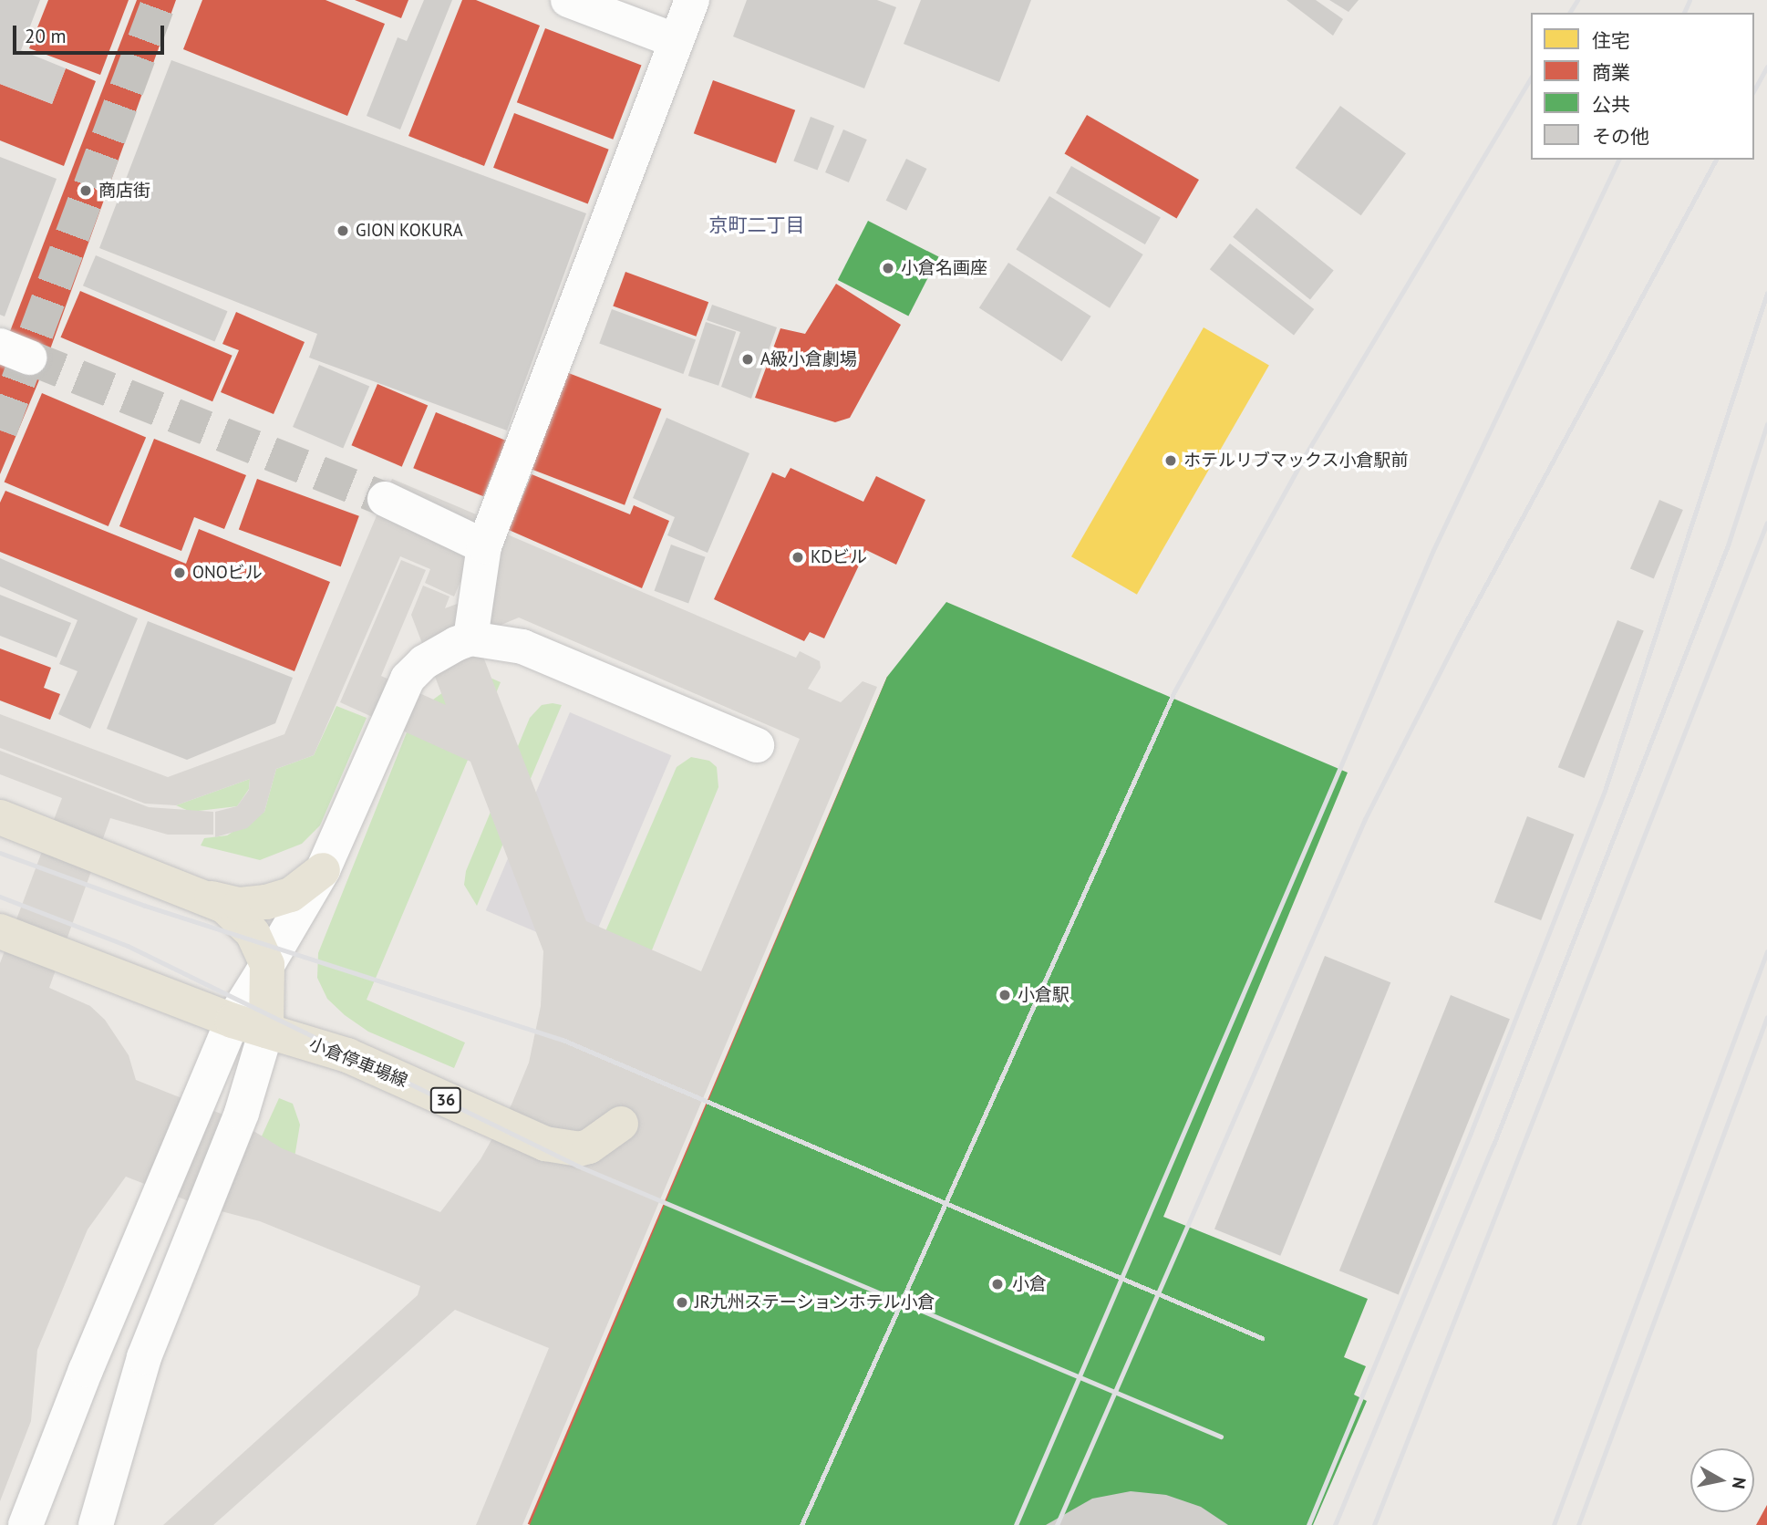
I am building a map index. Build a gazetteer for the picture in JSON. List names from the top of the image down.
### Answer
{
  "streets": {
    "main road": ["小倉停車場線", "36"]
  },
  "districts": ["京町二丁目"],
  "places": [
    "商店街",
    "GION KOKURA",
    "小倉名画座",
    "A級小倉劇場",
    "ホテルリブマックス小倉駅前",
    "KDビル",
    "ONOビル",
    "小倉駅",
    "小倉",
    "JR九州ステーションホテル小倉"
  ],
  "legend": [
    "住宅",
    "商業",
    "公共",
    "その他"
  ],
  "scale_bar": "20 m",
  "north": "right"
}
